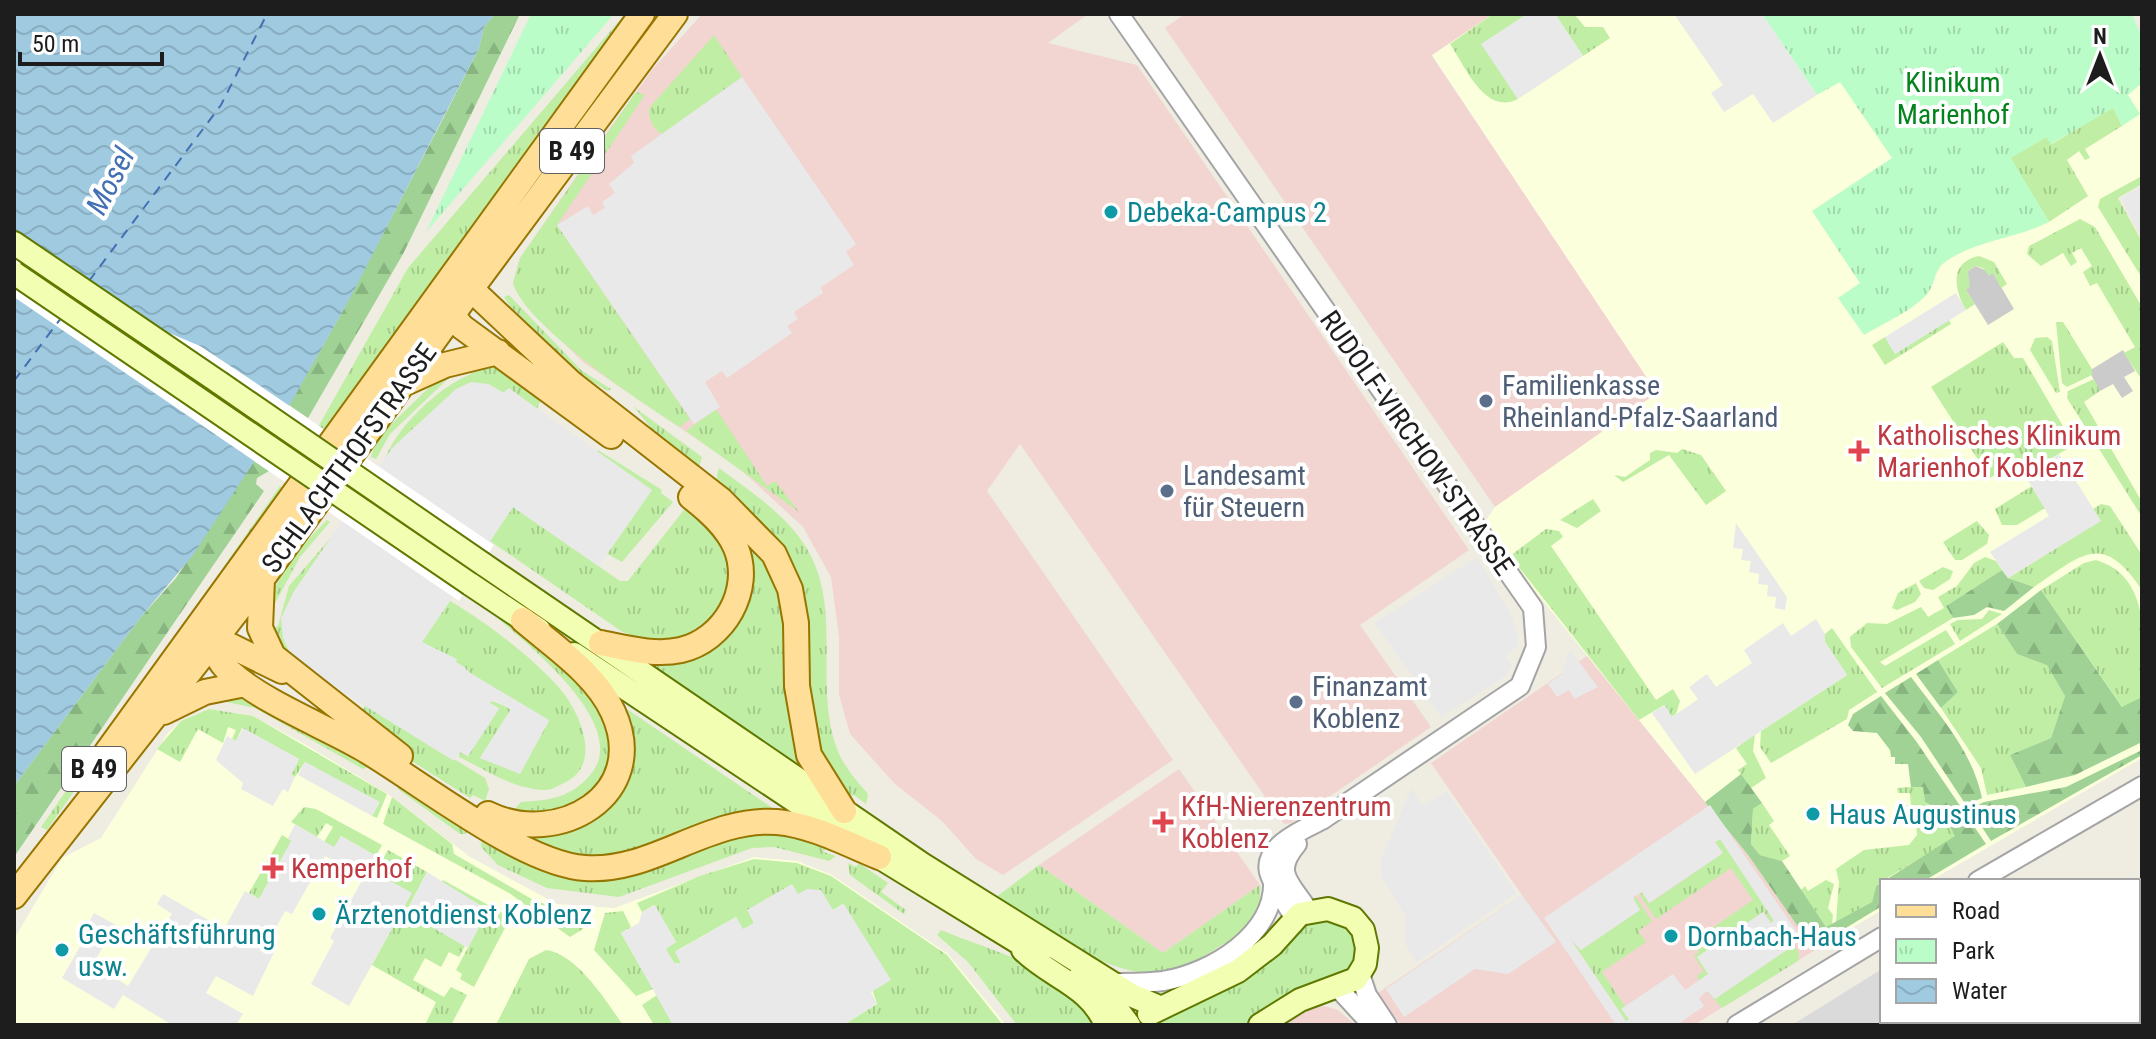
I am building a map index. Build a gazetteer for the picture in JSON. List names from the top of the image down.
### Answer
{
  "streets": {
    "main road": ["B 49", "SCHLACHTHOFSTRASSE"],
    "street": ["RUDOLF-VIRCHOW-STRASSE"]
  },
  "water": ["Mosel"],
  "parks": ["Klinikum Marienhof"],
  "places": {
    "other": [
      "Debeka-Campus 2",
      "Familienkasse Rheinland-Pfalz-Saarland",
      "Landesamt für Steuern",
      "Finanzamt Koblenz",
      "Haus Augustinus",
      "Ärztenotdienst Koblenz",
      "Dornbach-Haus",
      "Geschäftsführung usw."
    ],
    "health": ["Katholisches Klinikum Marienhof Koblenz", "KfH-Nierenzentrum Koblenz", "Kemperhof"]
  },
  "legend": ["Road", "Park", "Water"],
  "scale_bar": "50 m",
  "north": "top"
}
